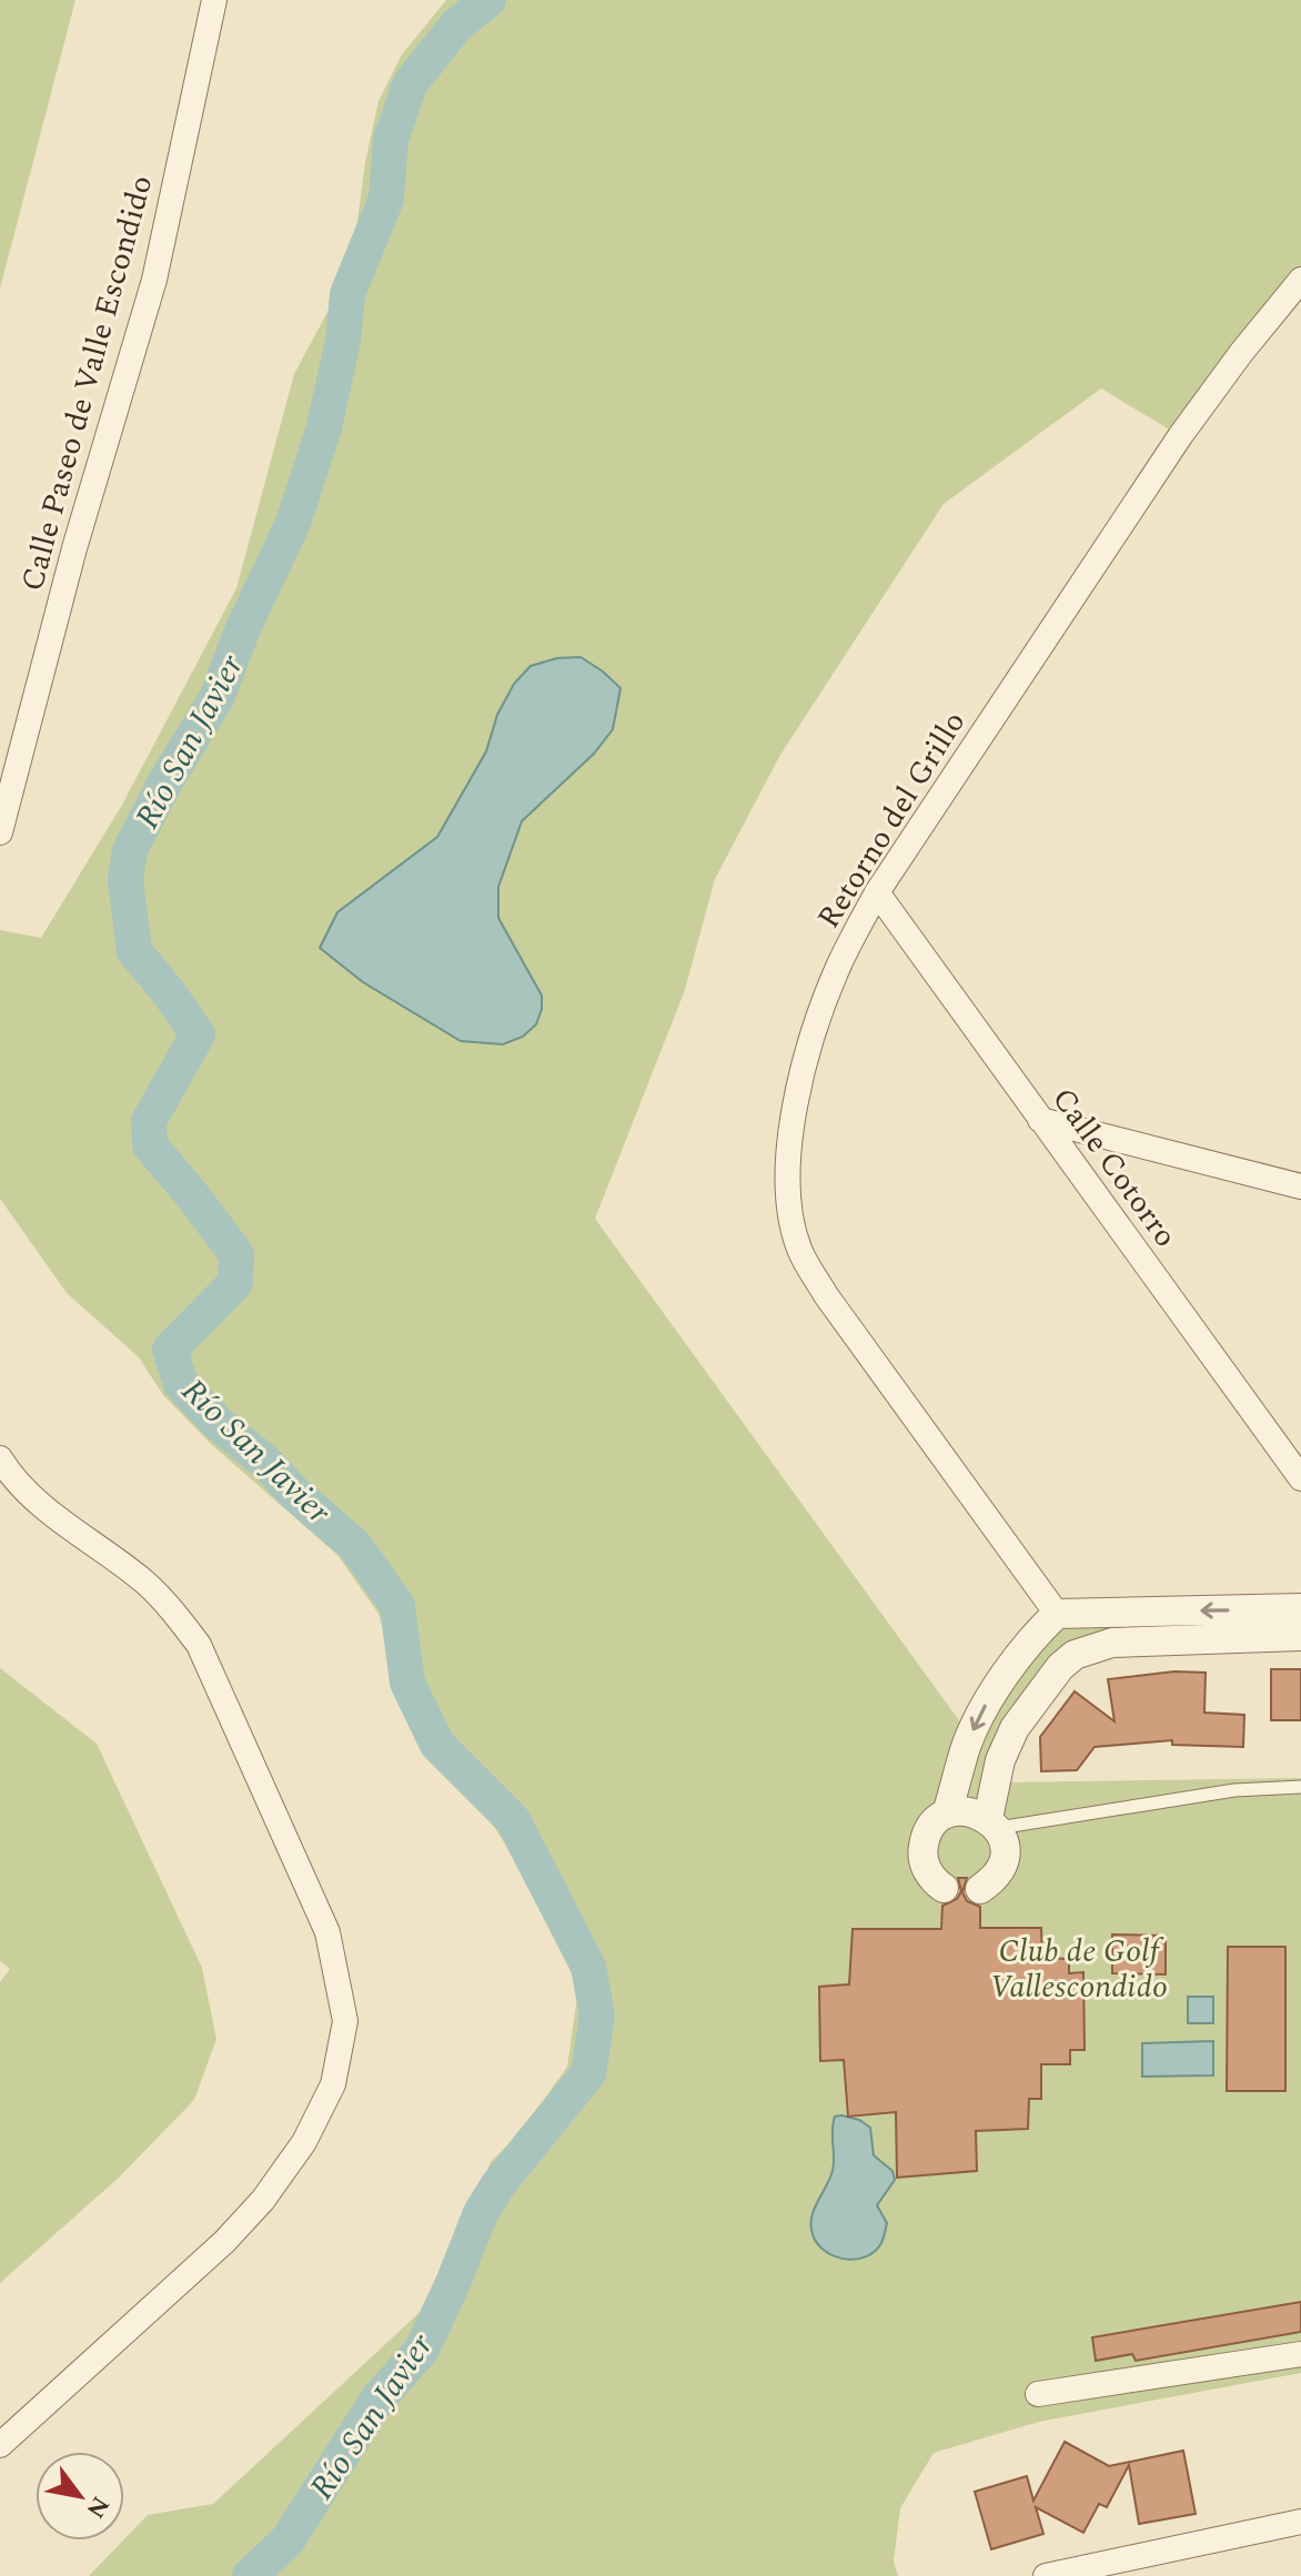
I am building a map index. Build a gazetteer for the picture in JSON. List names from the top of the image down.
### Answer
{
  "streets": {
    "street": ["Calle Paseo de Valle Escondido", "Retorno del Grillo", "Calle Cotorro"]
  },
  "crossings": [
    ["Retorno del Grillo", "Calle Cotorro"]
  ],
  "water": ["Río San Javier"],
  "parks": ["Club de Golf Vallescondido"],
  "north": "bottom right"
}
